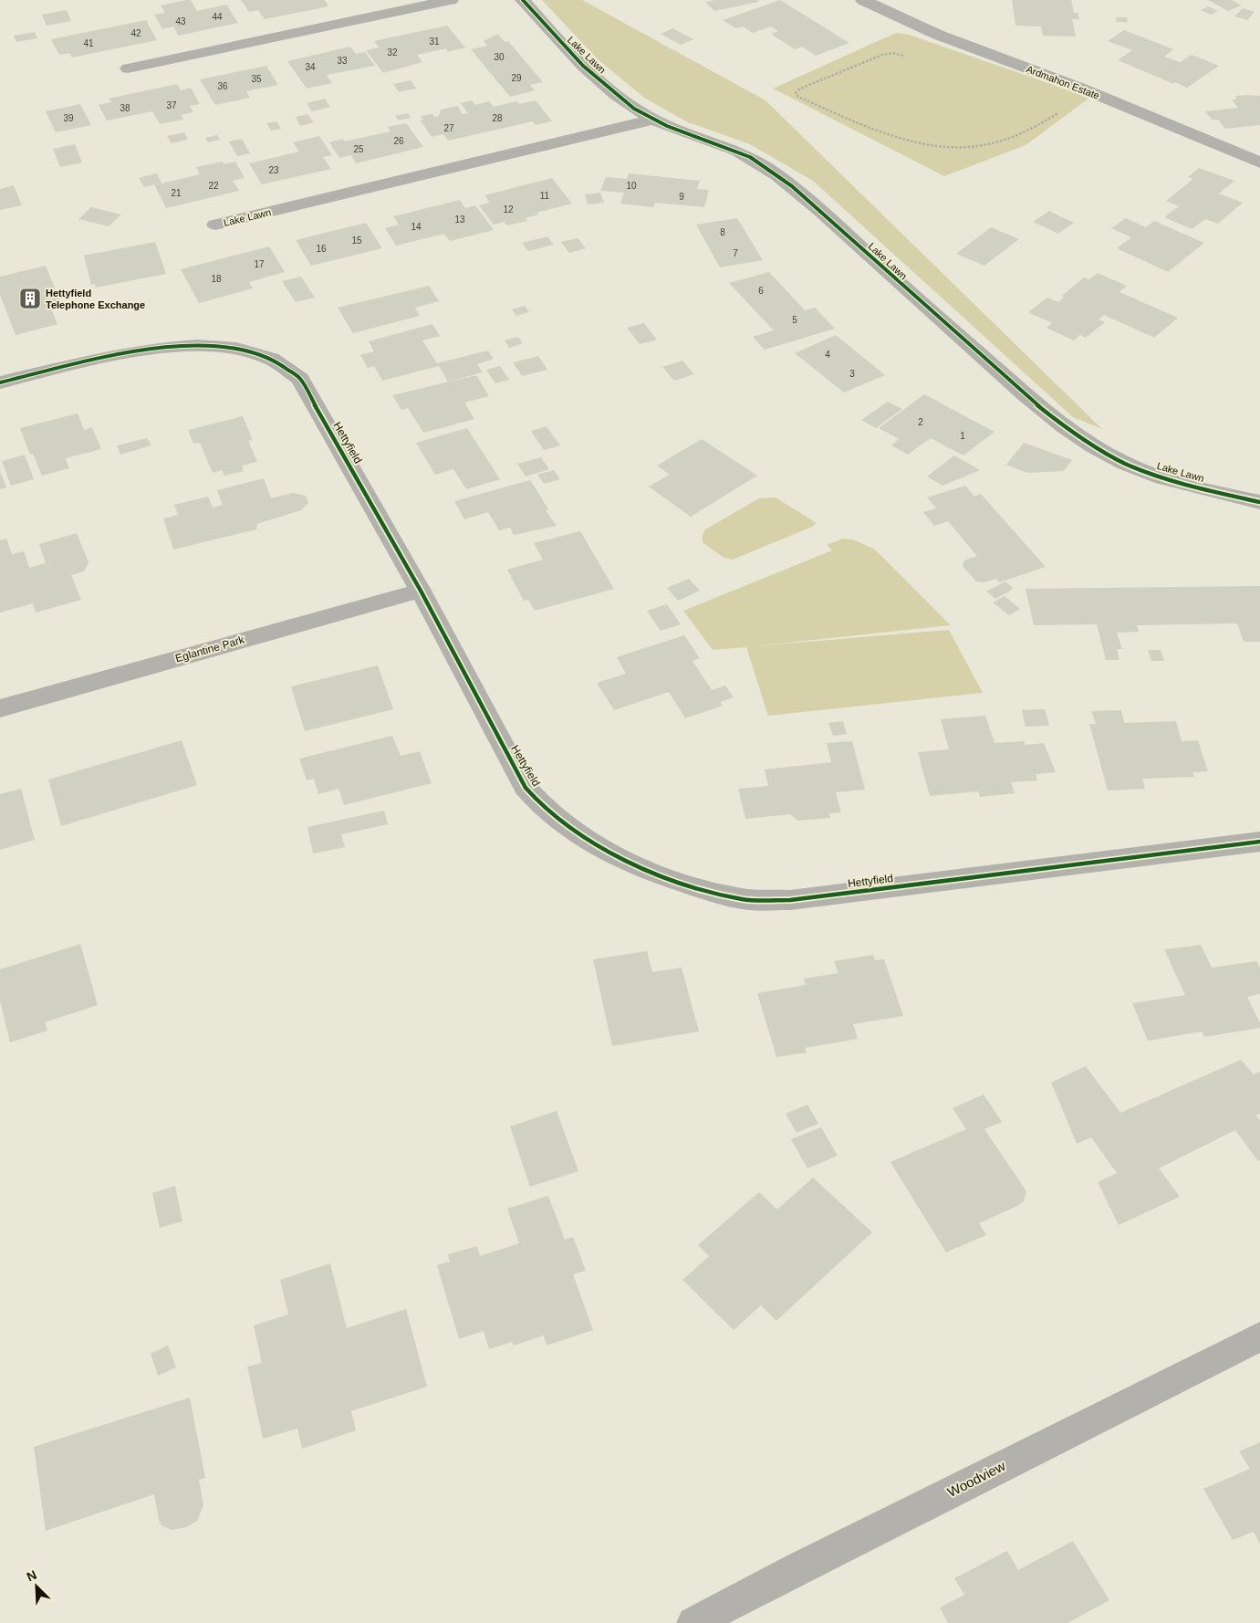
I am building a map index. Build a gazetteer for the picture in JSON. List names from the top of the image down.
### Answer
{
  "streets": {
    "street": [
      "Lake Lawn",
      "Ardmahon Estate",
      "Hettyfield",
      "Eglantine Park",
      "Woodview"
    ]
  },
  "crossings": [
    ["Hettyfield", "Eglantine Park"]
  ],
  "places": {
    "building": ["Hettyfield Telephone Exchange"]
  },
  "house_numbers": [
    "44",
    "43",
    "42",
    "31",
    "41",
    "32",
    "30",
    "33",
    "34",
    "29",
    "35",
    "36",
    "37",
    "38",
    "39",
    "28",
    "27",
    "26",
    "25",
    "23",
    "22",
    "10",
    "21",
    "11",
    "9",
    "12",
    "13",
    "14",
    "8",
    "15",
    "16",
    "7",
    "17",
    "18",
    "6",
    "5",
    "4",
    "3",
    "2",
    "1"
  ],
  "north": "top left"
}
